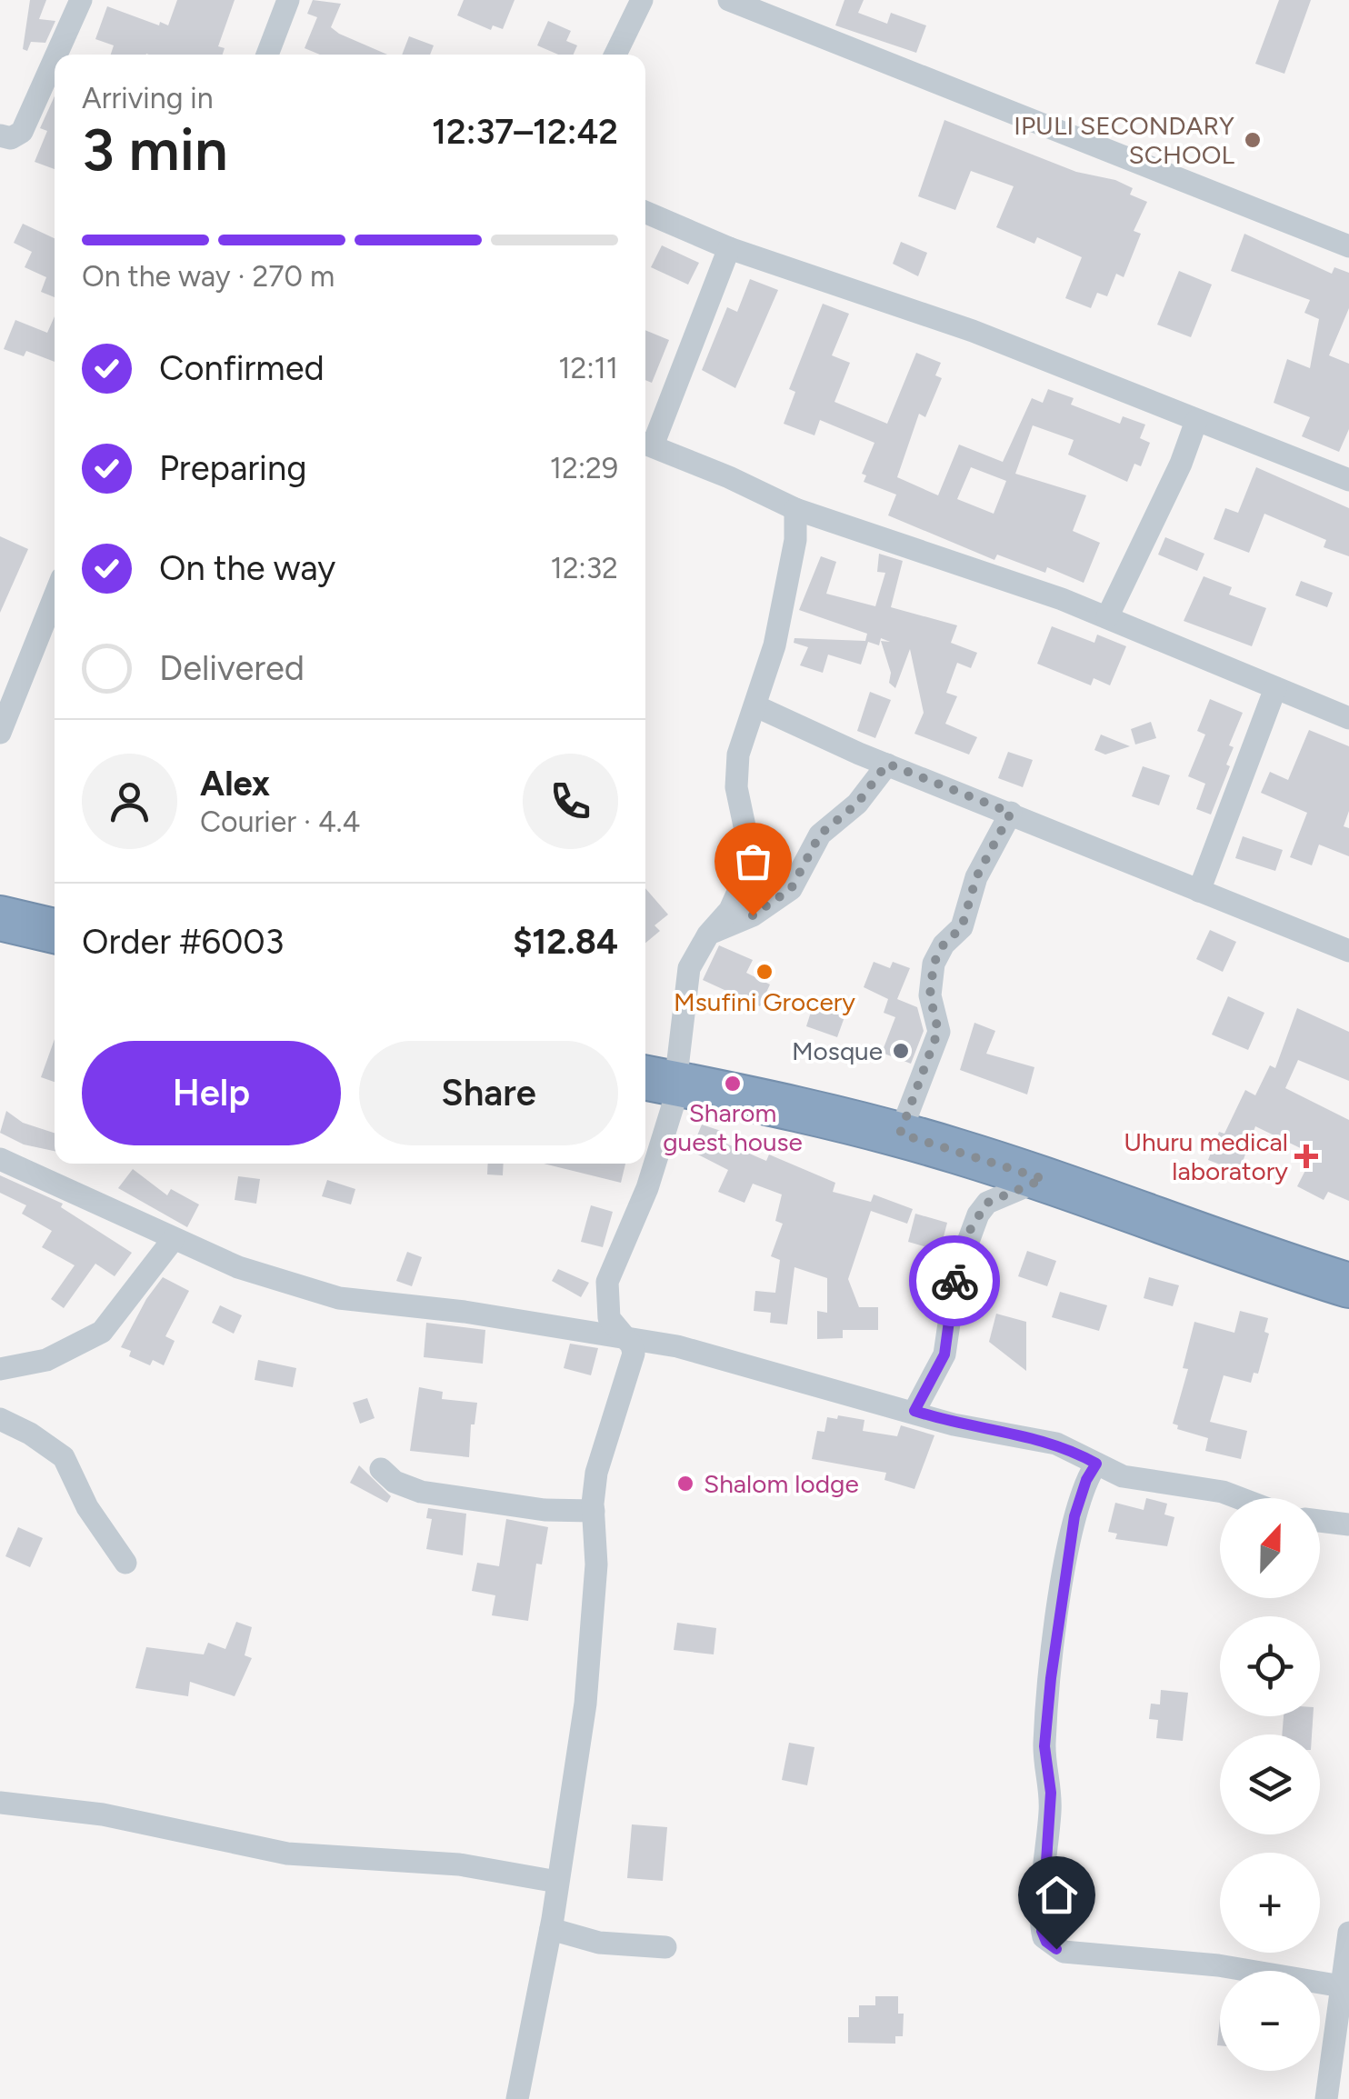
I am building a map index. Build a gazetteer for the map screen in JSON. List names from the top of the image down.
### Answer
{
  "places": {
    "other": [
      "IPULI SECONDARY SCHOOL",
      "Msufini Grocery",
      "Mosque",
      "Sharom guest house",
      "Shalom lodge"
    ],
    "health": ["Uhuru medical laboratory"]
  },
  "north": "top",
  "page": {
    "heading": ["3 min", "Arriving in", "12:37–12:42"],
    "panel": [
      "Alex",
      "Courier · 4.4",
      "Order #6003",
      "$12.84"
    ],
    "bar": "On the way · 270 m",
    "list": [
      ["Confirmed", "12:11"],
      ["Preparing", "12:29"],
      ["On the way", "12:32"],
      "Delivered"
    ],
    "buttons": ["Help", "Share"],
    "map_buttons": ["+", "−"]
  }
}
